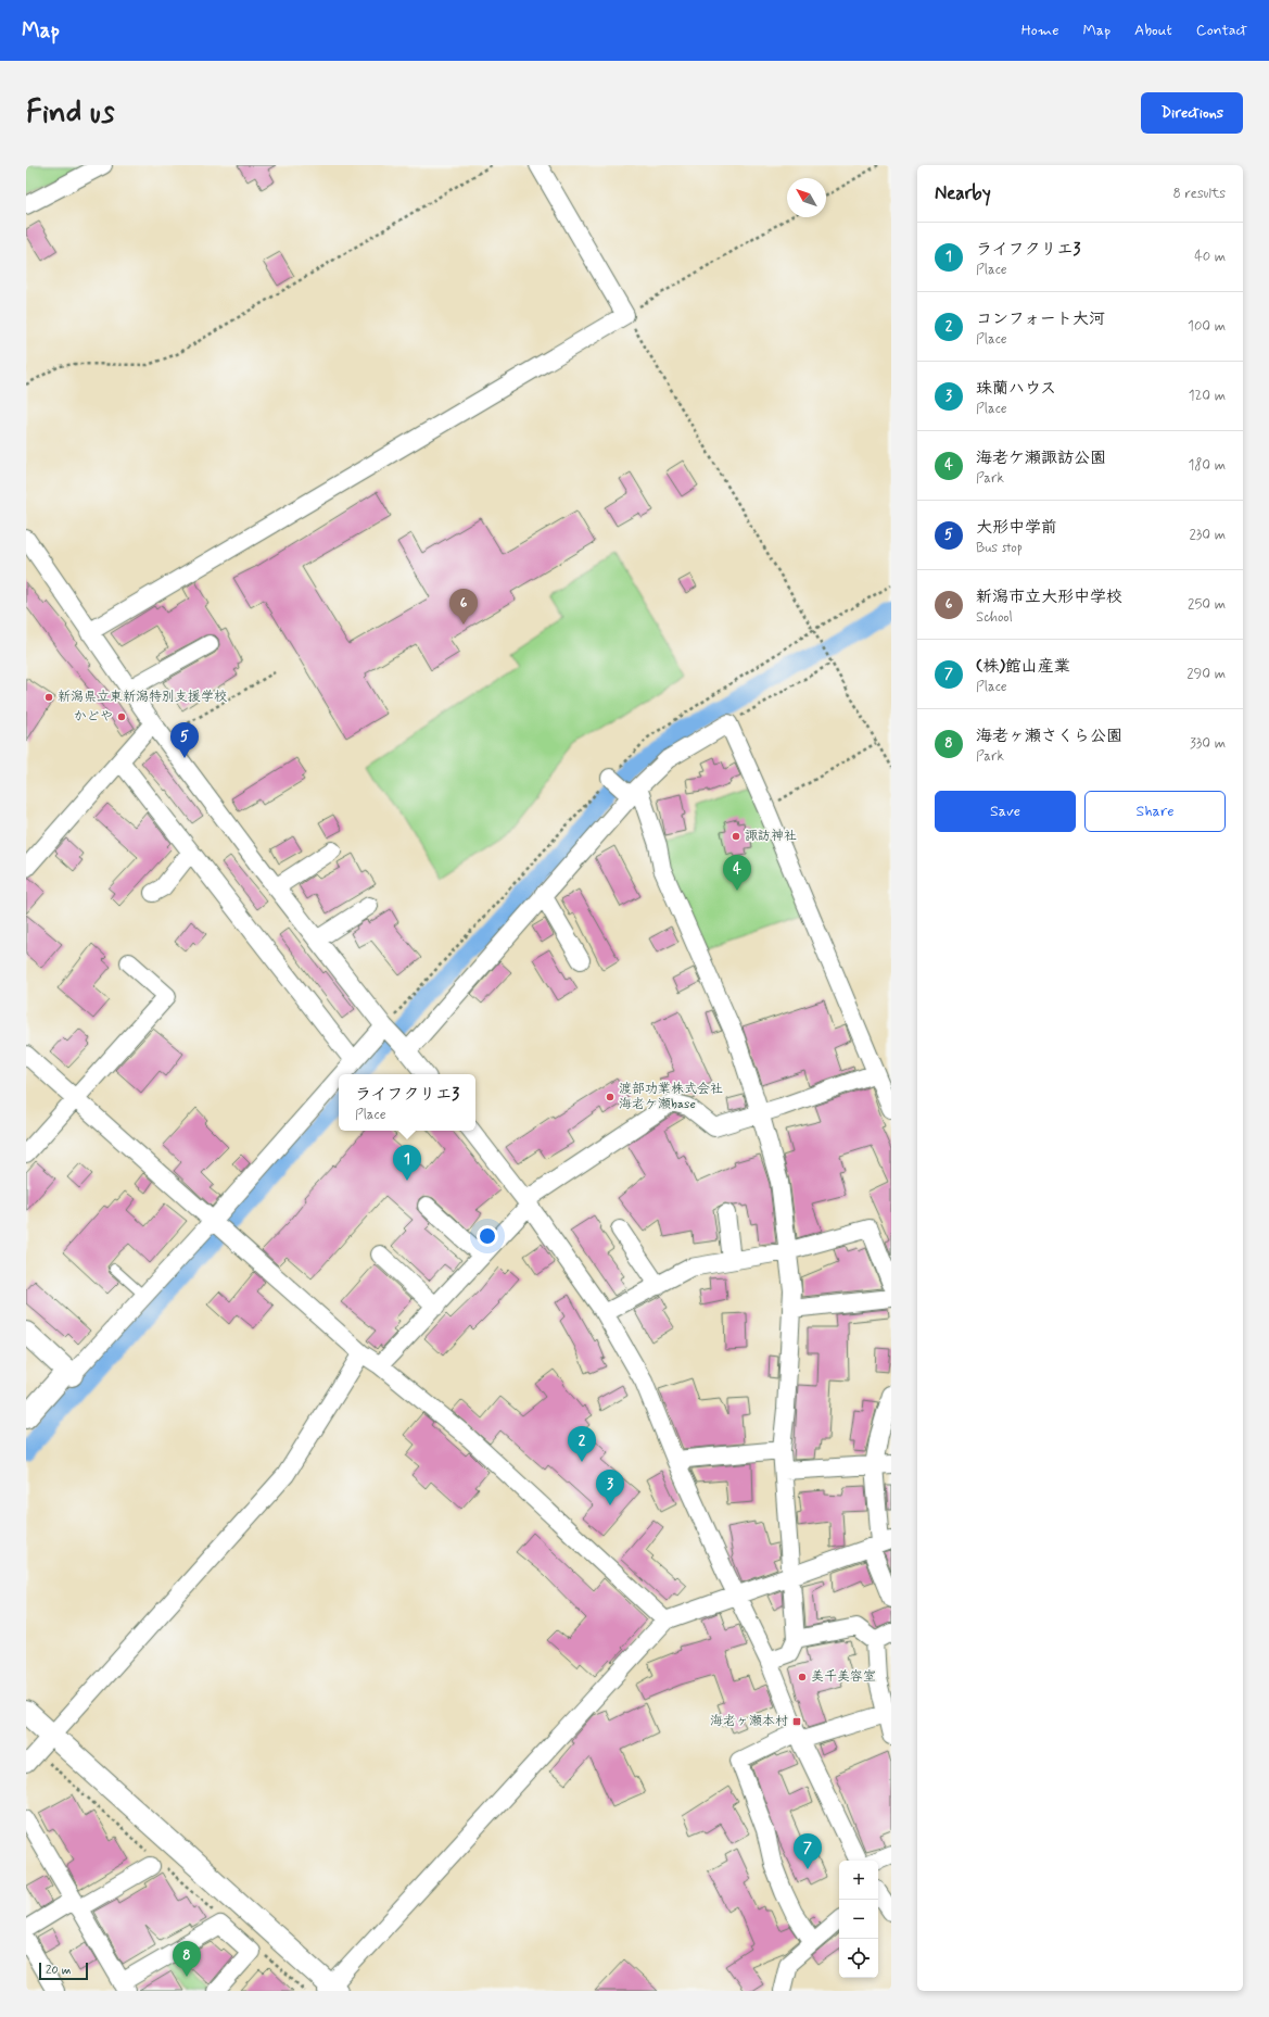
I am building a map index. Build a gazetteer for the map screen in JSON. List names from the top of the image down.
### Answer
{
  "places": {
    "other": [
      "新潟県立東新潟特別支援学校",
      "かどや",
      "諏訪神社",
      "渡部功業株式会社 海老ケ瀬base",
      "美千美容室"
    ],
    "transit": ["海老ヶ瀬本村"]
  },
  "scale_bar": "20 m",
  "north": "top left",
  "page": {
    "header": "Map",
    "nav": [
      "Home",
      "Map",
      "About",
      "Contact"
    ],
    "buttons": [
      "Directions",
      ["Save", "Share"]
    ],
    "title": "Find us",
    "heading": ["Nearby", "8 results"],
    "list": [
      {
        "mark": "1",
        "name": "ライフクリエ3",
        "note": "Place",
        "value": "40 m"
      },
      {
        "mark": "2",
        "name": "コンフォート大河",
        "note": "Place",
        "value": "100 m"
      },
      {
        "mark": "3",
        "name": "珠蘭ハウス",
        "note": "Place",
        "value": "120 m"
      },
      {
        "mark": "4",
        "name": "海老ケ瀬諏訪公園",
        "note": "Park",
        "value": "180 m"
      },
      {
        "mark": "5",
        "name": "大形中学前",
        "note": "Bus stop",
        "value": "230 m"
      },
      {
        "mark": "6",
        "name": "新潟市立大形中学校",
        "note": "School",
        "value": "250 m"
      },
      {
        "mark": "7",
        "name": "(株)館山産業",
        "note": "Place",
        "value": "290 m"
      },
      {
        "mark": "8",
        "name": "海老ヶ瀬さくら公園",
        "note": "Park",
        "value": "330 m"
      }
    ],
    "pins": [
      "6",
      "5",
      "4",
      "1",
      "2",
      "3",
      "7",
      "8"
    ],
    "popup": ["ライフクリエ3", "Place"],
    "map_buttons": ["+", "−"],
    "scale": "20 m"
  }
}
